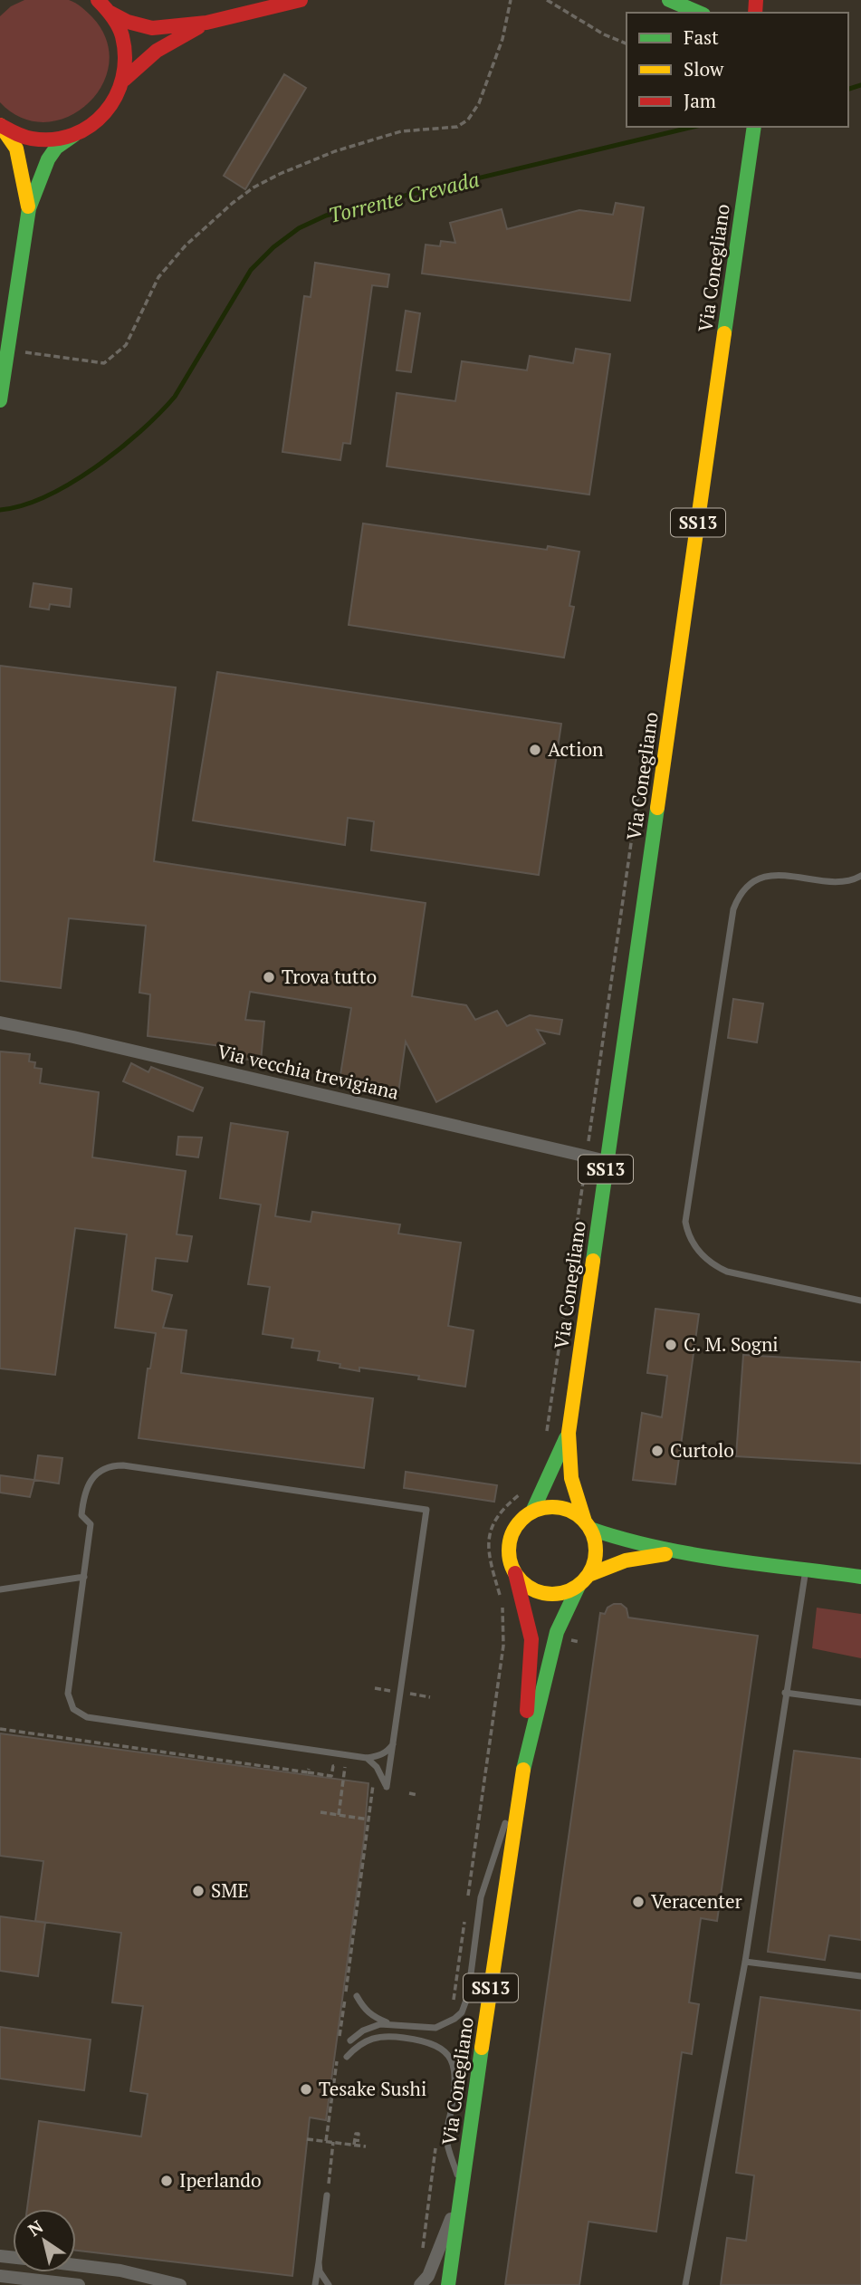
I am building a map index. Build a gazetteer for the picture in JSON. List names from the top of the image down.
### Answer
{
  "streets": {
    "main road": ["Via Conegliano", "SS13"],
    "street": ["Via vecchia trevigiana"]
  },
  "crossings": [
    ["Via Conegliano", "Via vecchia trevigiana"]
  ],
  "water": ["Torrente Crevada"],
  "places": [
    "Action",
    "Trova tutto",
    "C. M. Sogni",
    "Curtolo",
    "SME",
    "Veracenter",
    "Tesake Sushi",
    "Iperlando"
  ],
  "legend": ["Fast", "Slow", "Jam"],
  "north": "top left"
}
